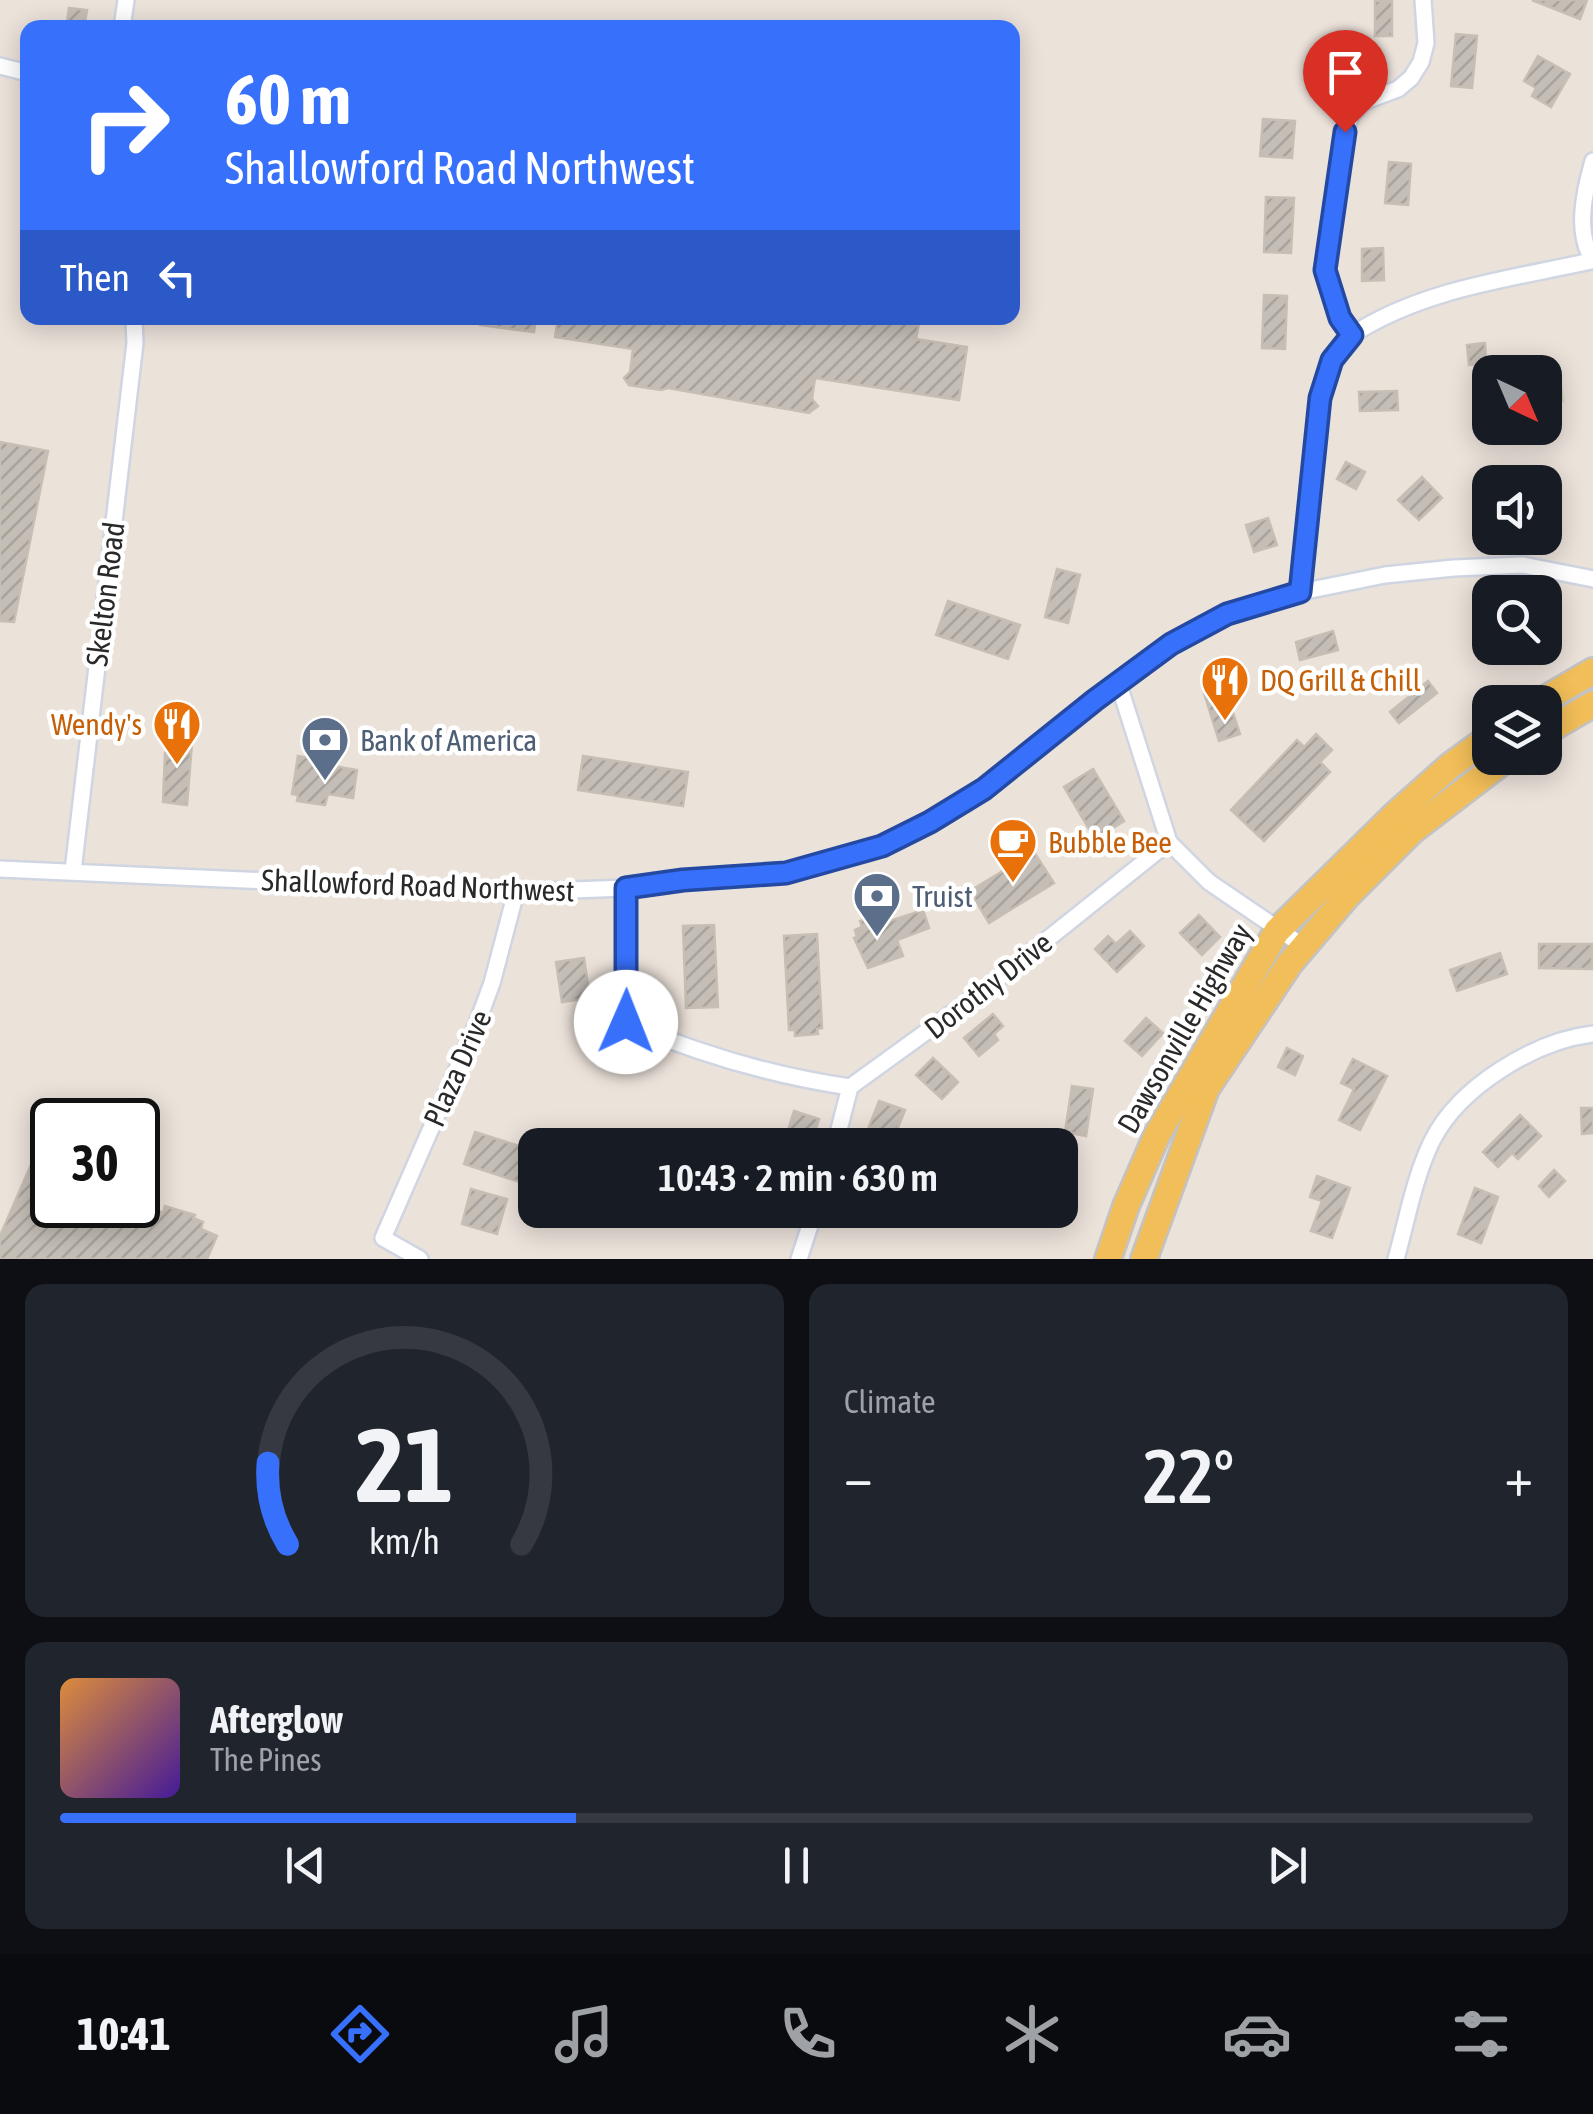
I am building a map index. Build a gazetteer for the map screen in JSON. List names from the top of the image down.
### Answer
{
  "streets": {
    "main road": ["Dawsonville Highway"],
    "street": [
      "Skelton Road",
      "Shallowford Road Northwest",
      "Dorothy Drive",
      "Plaza Drive"
    ]
  },
  "crossings": [
    ["Skelton Road", "Shallowford Road Northwest"],
    ["Shallowford Road Northwest", "Plaza Drive"]
  ],
  "places": {
    "restaurant": ["DQ Grill & Chill", "Wendy's"],
    "bank": ["Bank of America", "Truist"],
    "cafe": ["Bubble Bee"]
  },
  "north": "bottom right",
  "page": {
    "turn": ["60 m", "Shallowford Road Northwest"],
    "then": "Then",
    "limit": "30",
    "trip": "10:43 · 2 min · 630 m",
    "tile": "Climate",
    "heat": ["−", "22°", "+"],
    "song": ["Afterglow", "The Pines"],
    "tabs": "10:41",
    "gauge": ["21", "km/h"]
  }
}
